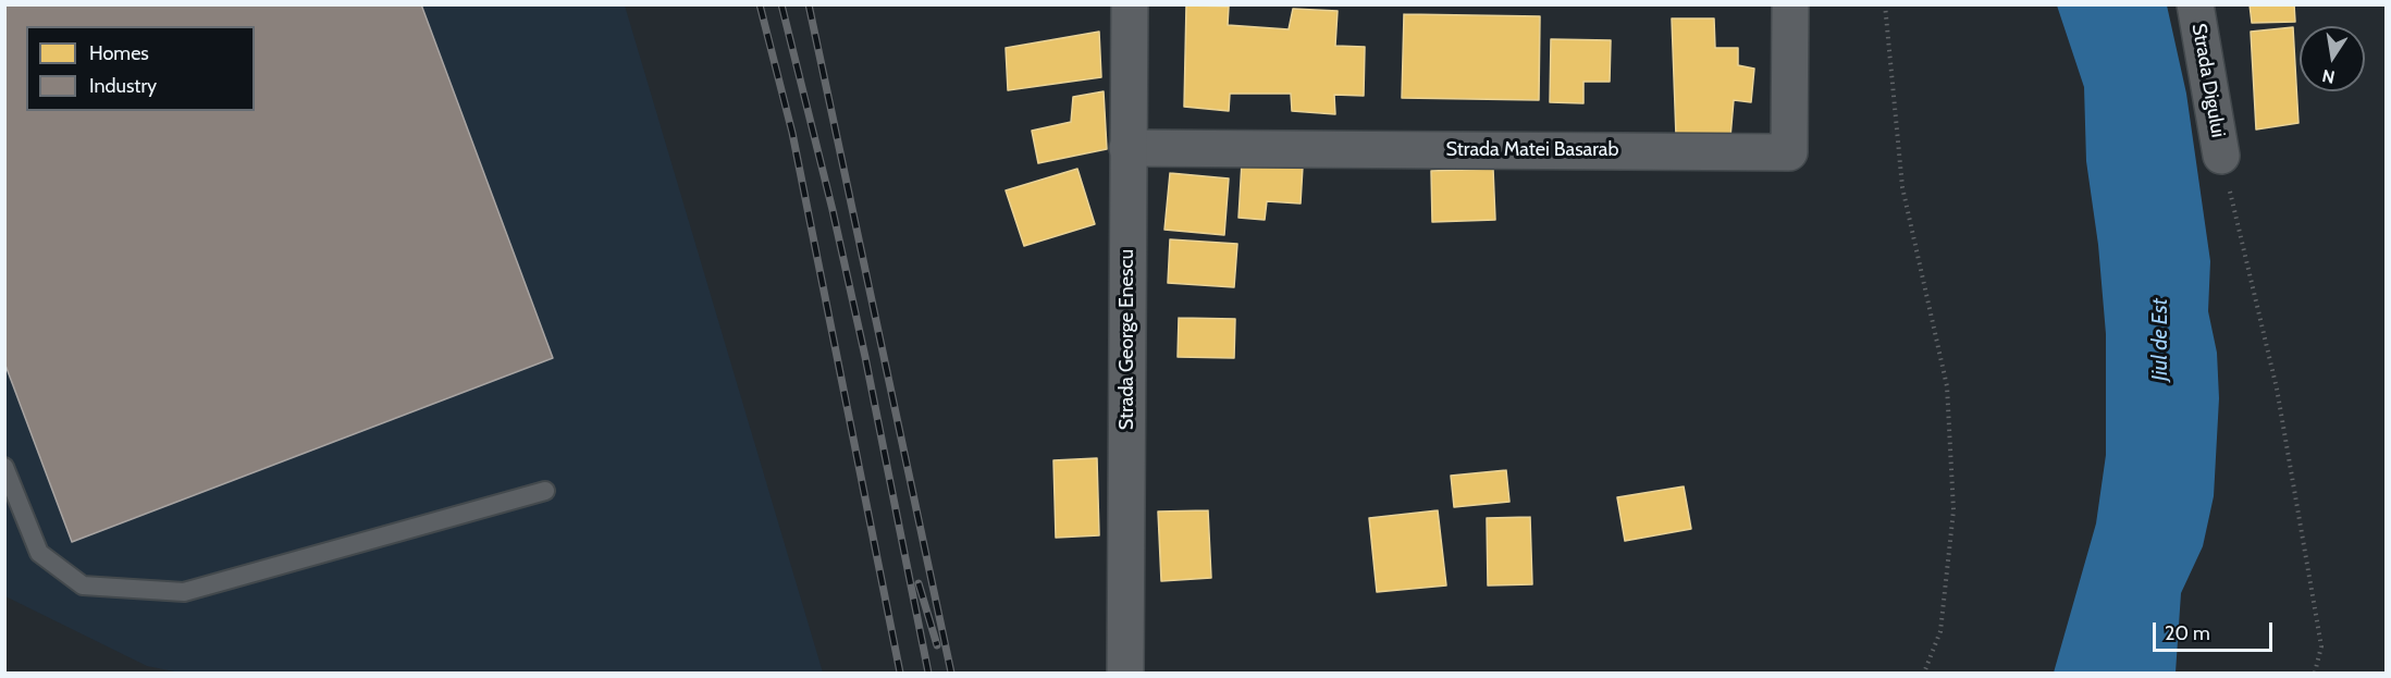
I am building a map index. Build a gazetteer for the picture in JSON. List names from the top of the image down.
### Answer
{
  "streets": {
    "street": ["Strada Digului", "Strada Matei Basarab", "Strada George Enescu"]
  },
  "crossings": [
    ["Strada Matei Basarab", "Strada George Enescu"]
  ],
  "water": ["Jiul de Est"],
  "legend": ["Homes", "Industry"],
  "scale_bar": "20 m",
  "north": "bottom"
}
